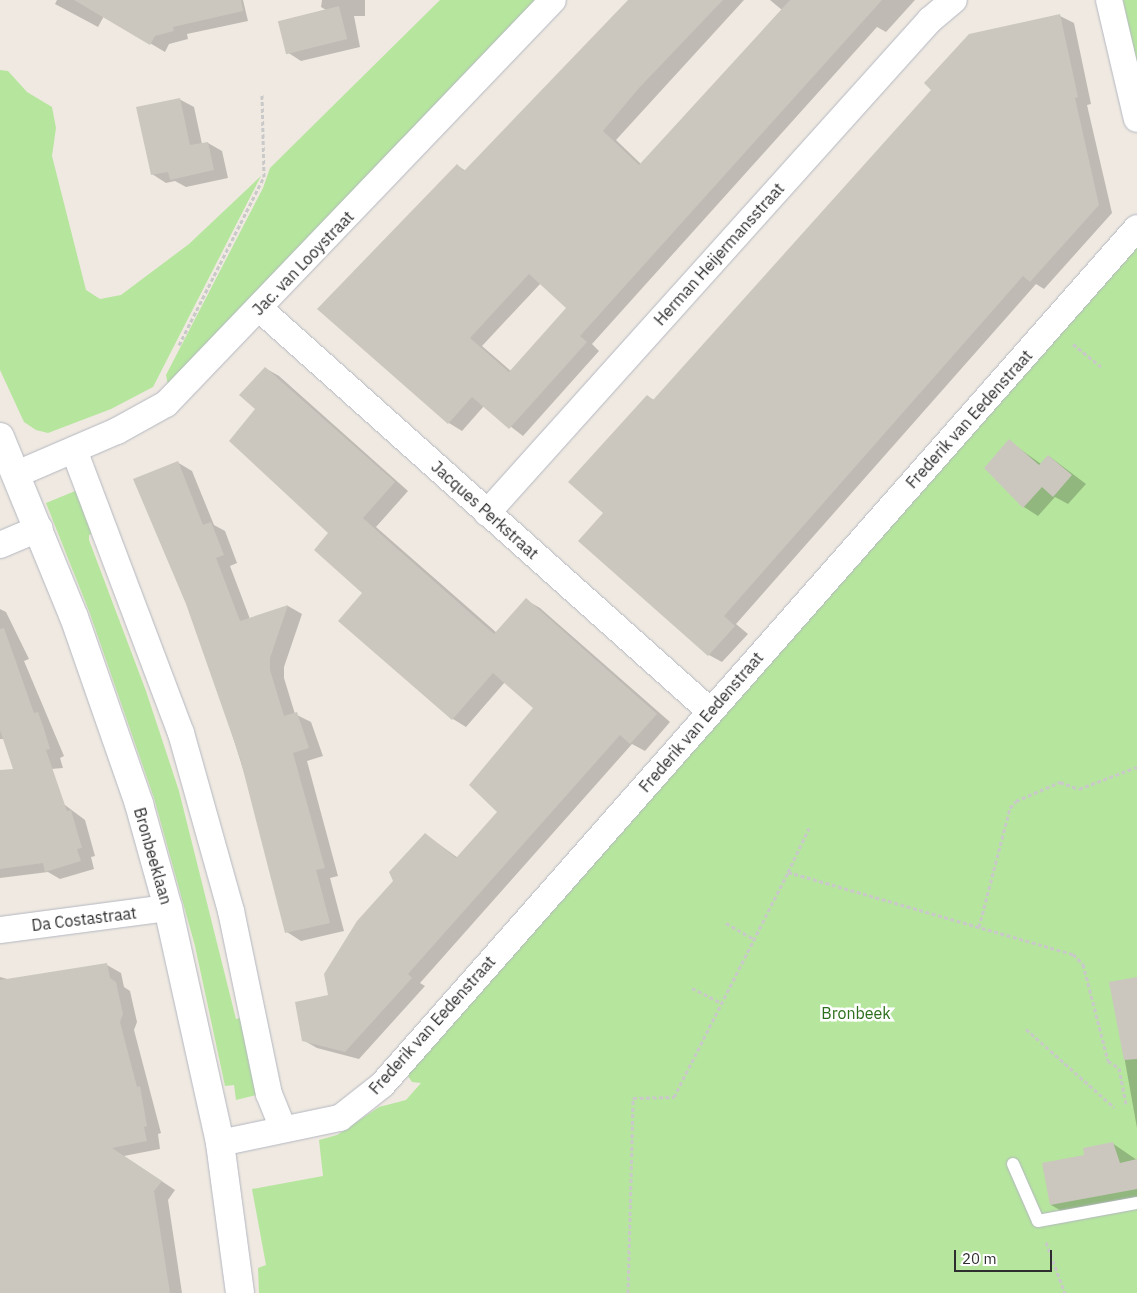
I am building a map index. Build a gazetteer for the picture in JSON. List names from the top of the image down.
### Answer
{
  "streets": {
    "street": [
      "Herman Heijermansstraat",
      "Jac. van Looystraat",
      "Frederik van Eedenstraat",
      "Jacques Perkstraat",
      "Bronbeeklaan",
      "Da Costastraat"
    ]
  },
  "crossings": [
    ["Herman Heijermansstraat", "Jacques Perkstraat"],
    ["Jac. van Looystraat", "Jacques Perkstraat"],
    ["Jac. van Looystraat", "Bronbeeklaan"],
    ["Frederik van Eedenstraat", "Jacques Perkstraat"],
    ["Frederik van Eedenstraat", "Bronbeeklaan"],
    ["Bronbeeklaan", "Da Costastraat"]
  ],
  "parks": ["Bronbeek"],
  "scale_bar": "20 m"
}
